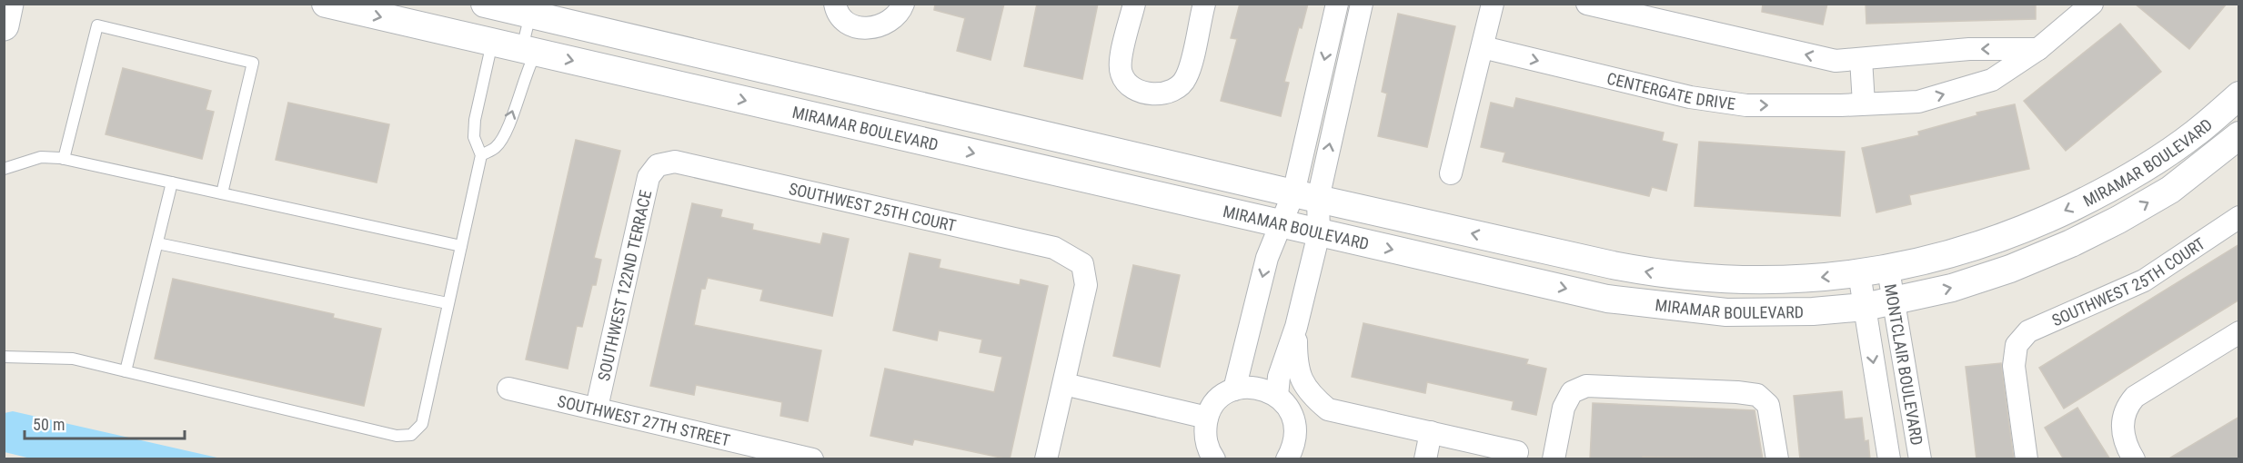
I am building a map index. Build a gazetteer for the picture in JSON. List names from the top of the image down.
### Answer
{
  "streets": {
    "street": [
      "CENTERGATE DRIVE",
      "MIRAMAR BOULEVARD",
      "SOUTHWEST 25TH COURT",
      "SOUTHWEST 122ND TERRACE",
      "MONTCLAIR BOULEVARD",
      "SOUTHWEST 27TH STREET"
    ]
  },
  "crossings": [
    ["MIRAMAR BOULEVARD", "MONTCLAIR BOULEVARD"],
    ["SOUTHWEST 25TH COURT", "SOUTHWEST 122ND TERRACE"],
    ["SOUTHWEST 122ND TERRACE", "SOUTHWEST 27TH STREET"]
  ],
  "scale_bar": "50 m"
}
